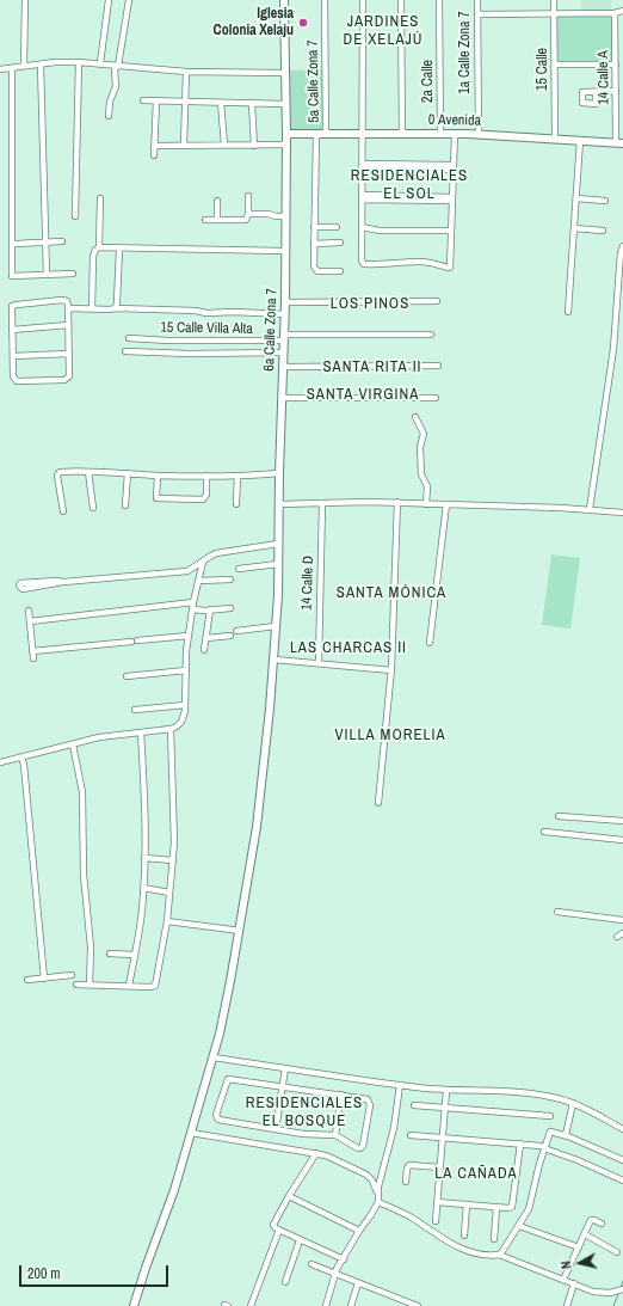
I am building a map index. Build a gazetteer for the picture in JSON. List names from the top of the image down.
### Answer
{
  "streets": {
    "street": [
      "1a Calle Zona 7",
      "15 Calle",
      "14 Calle A",
      "5a Calle Zona 7",
      "2a Calle",
      "0 Avenida",
      "15 Calle Villa Alta",
      "6a Calle Zona 7",
      "14 Calle D"
    ]
  },
  "crossings": [
    ["1a Calle Zona 7", "0 Avenida"],
    ["15 Calle", "0 Avenida"],
    ["14 Calle A", "0 Avenida"],
    ["5a Calle Zona 7", "0 Avenida"],
    ["2a Calle", "0 Avenida"],
    ["0 Avenida", "6a Calle Zona 7"],
    ["15 Calle Villa Alta", "6a Calle Zona 7"]
  ],
  "districts": [
    "JARDINES DE XELAJÚ",
    "RESIDENCIALES EL SOL",
    "LOS PINOS",
    "SANTA RITA II",
    "SANTA VIRGINA",
    "SANTA MÓNICA",
    "LAS CHARCAS II",
    "VILLA MORELIA",
    "RESIDENCIALES EL BOSQUE",
    "LA CAÑADA"
  ],
  "places": ["Iglesia Colonia Xelaju"],
  "scale_bar": "200 m",
  "north": "left"
}
